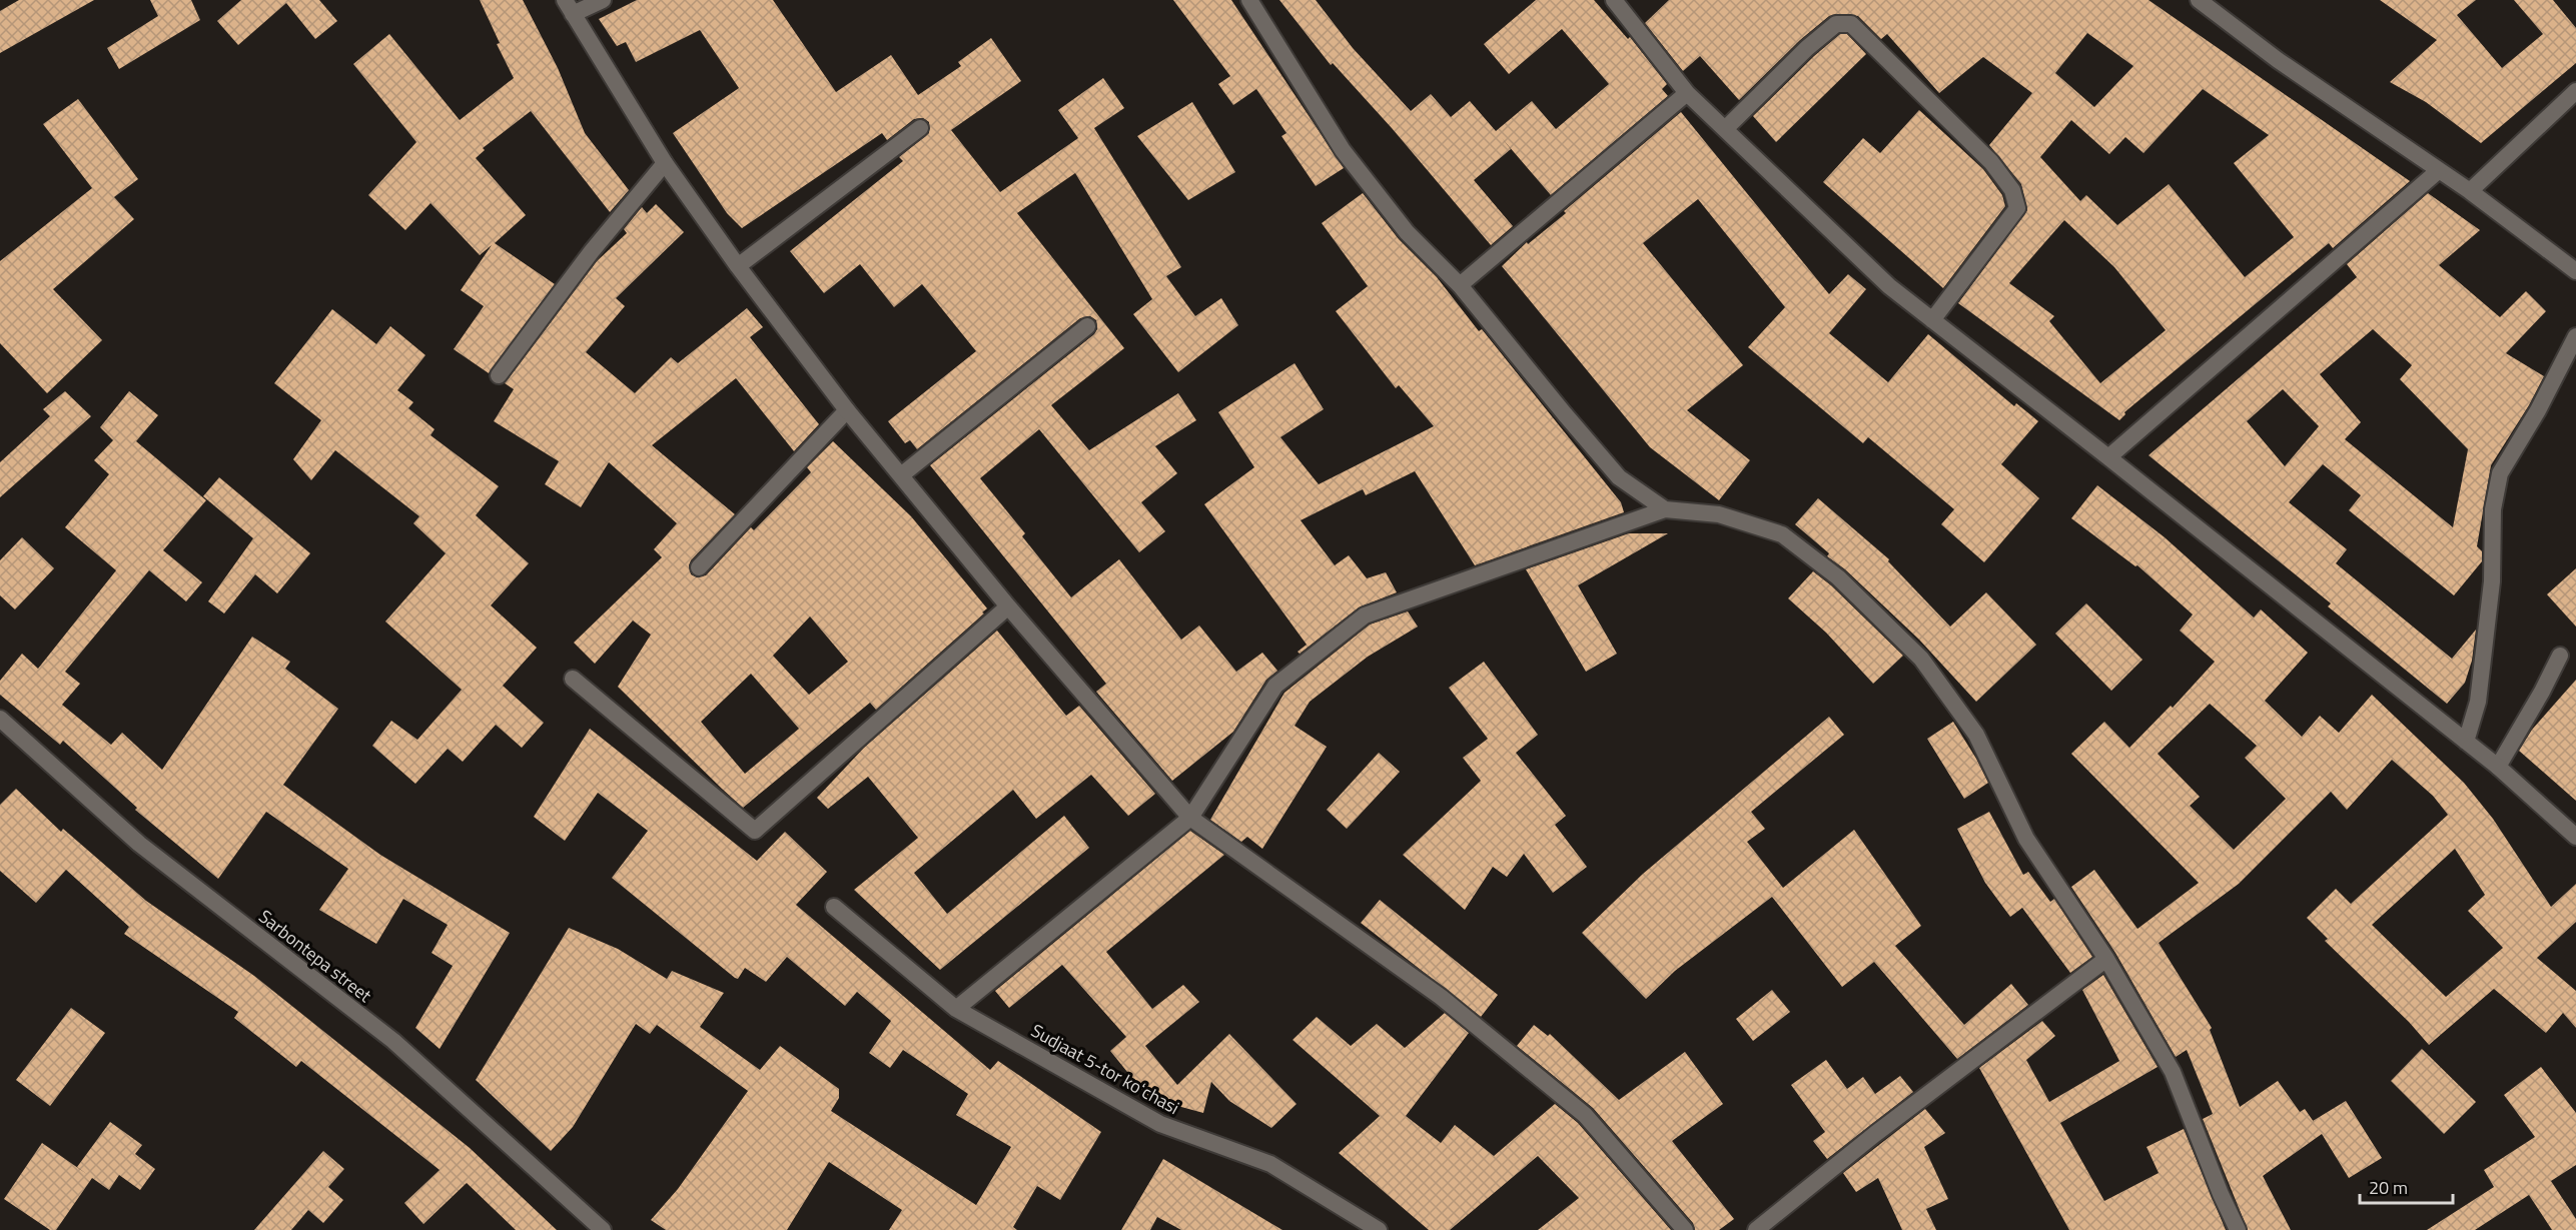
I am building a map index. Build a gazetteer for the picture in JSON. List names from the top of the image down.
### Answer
{
  "streets": {
    "street": ["Sarbontepa street", "Sudjaat 5-tor koʻchasi"]
  },
  "scale_bar": "20 m"
}
